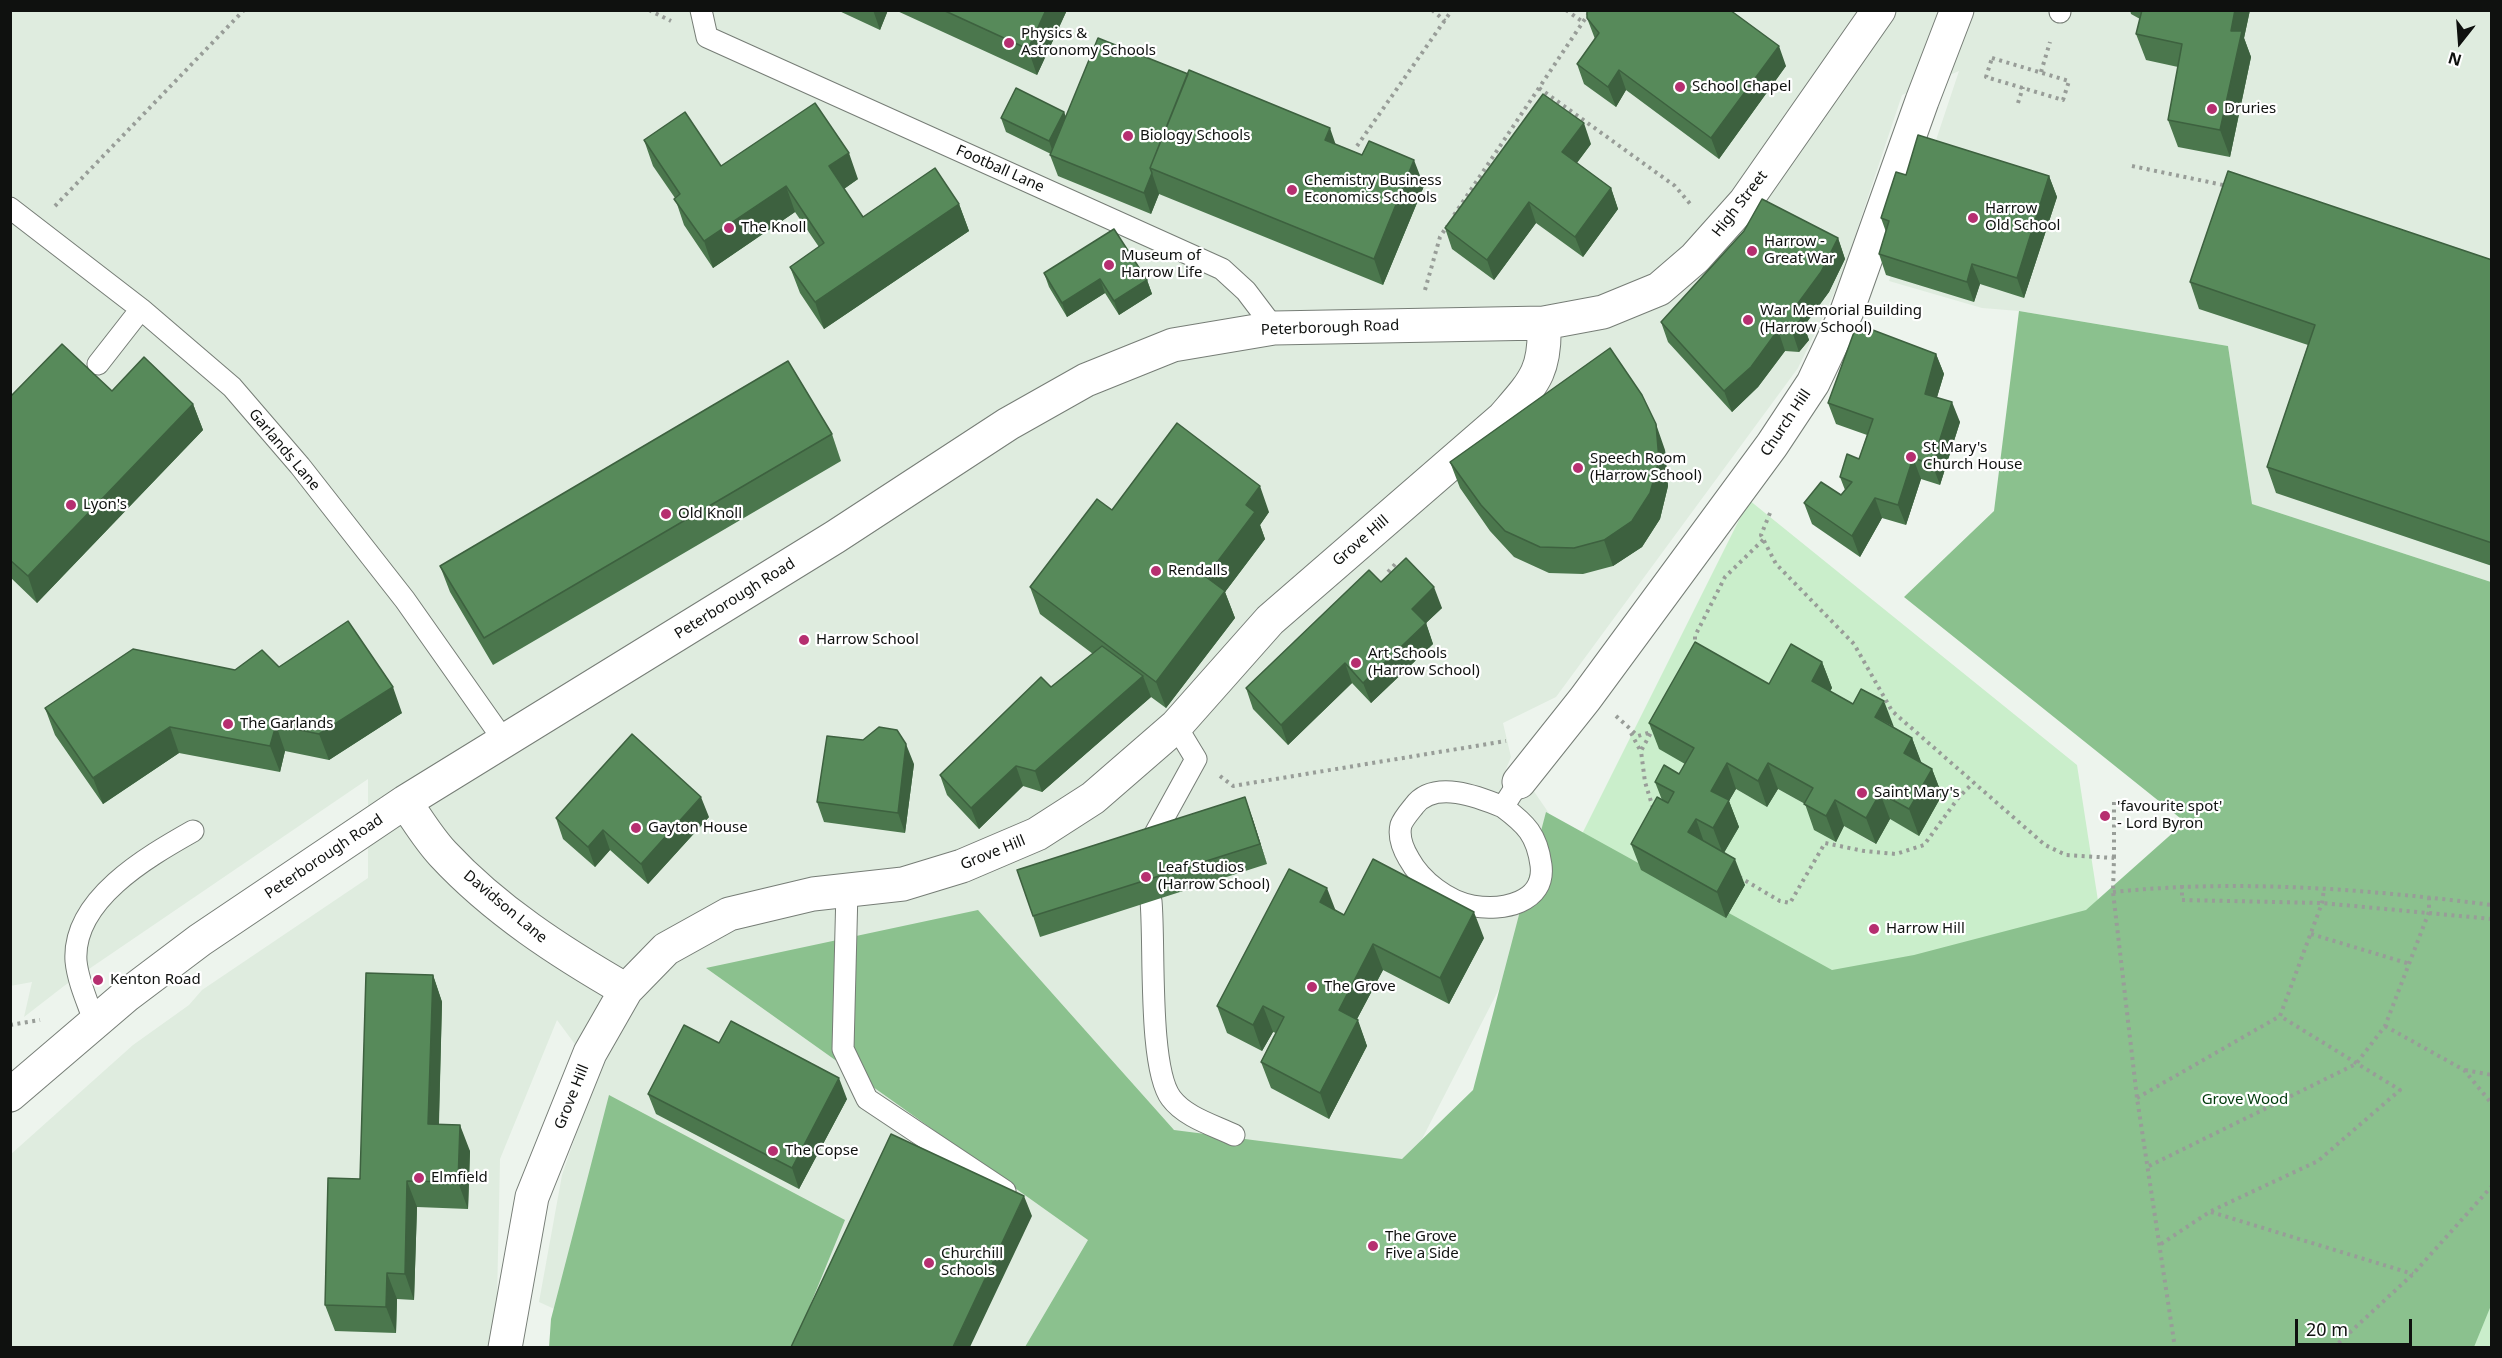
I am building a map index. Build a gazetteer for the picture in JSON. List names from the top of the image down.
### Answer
{
  "streets": {
    "street": [
      "High Street",
      "Peterborough Road",
      "Church Hill",
      "Grove Hill",
      "Davidson Lane"
    ],
    "lane": ["Football Lane", "Garlands Lane"]
  },
  "crossings": [
    ["Football Lane", "Peterborough Road"],
    ["High Street", "Peterborough Road"],
    ["High Street", "Grove Hill"],
    ["Peterborough Road", "Garlands Lane"],
    ["Peterborough Road", "Grove Hill"],
    ["Peterborough Road", "Davidson Lane"],
    ["Grove Hill", "Davidson Lane"]
  ],
  "parks": ["Grove Wood"],
  "places": [
    "Physics & Astronomy Schools",
    "School Chapel",
    "Druries",
    "Biology Schools",
    "Chemistry Business Economics Schools",
    "Harrow Old School",
    "The Knoll",
    "Harrow - Great War",
    "Museum of Harrow Life",
    "War Memorial Building (Harrow School)",
    "St Mary's Church House",
    "Speech Room (Harrow School)",
    "Lyon's",
    "Old Knoll",
    "Rendalls",
    "Harrow School",
    "Art Schools (Harrow School)",
    "The Garlands",
    "Saint Mary's",
    "'favourite spot' - Lord Byron",
    "Gayton House",
    "Leaf Studios (Harrow School)",
    "Harrow Hill",
    "Kenton Road",
    "The Grove",
    "The Copse",
    "Elmfield",
    "The Grove Five a Side",
    "Churchill Schools"
  ],
  "scale_bar": "20 m",
  "north": "bottom"
}
